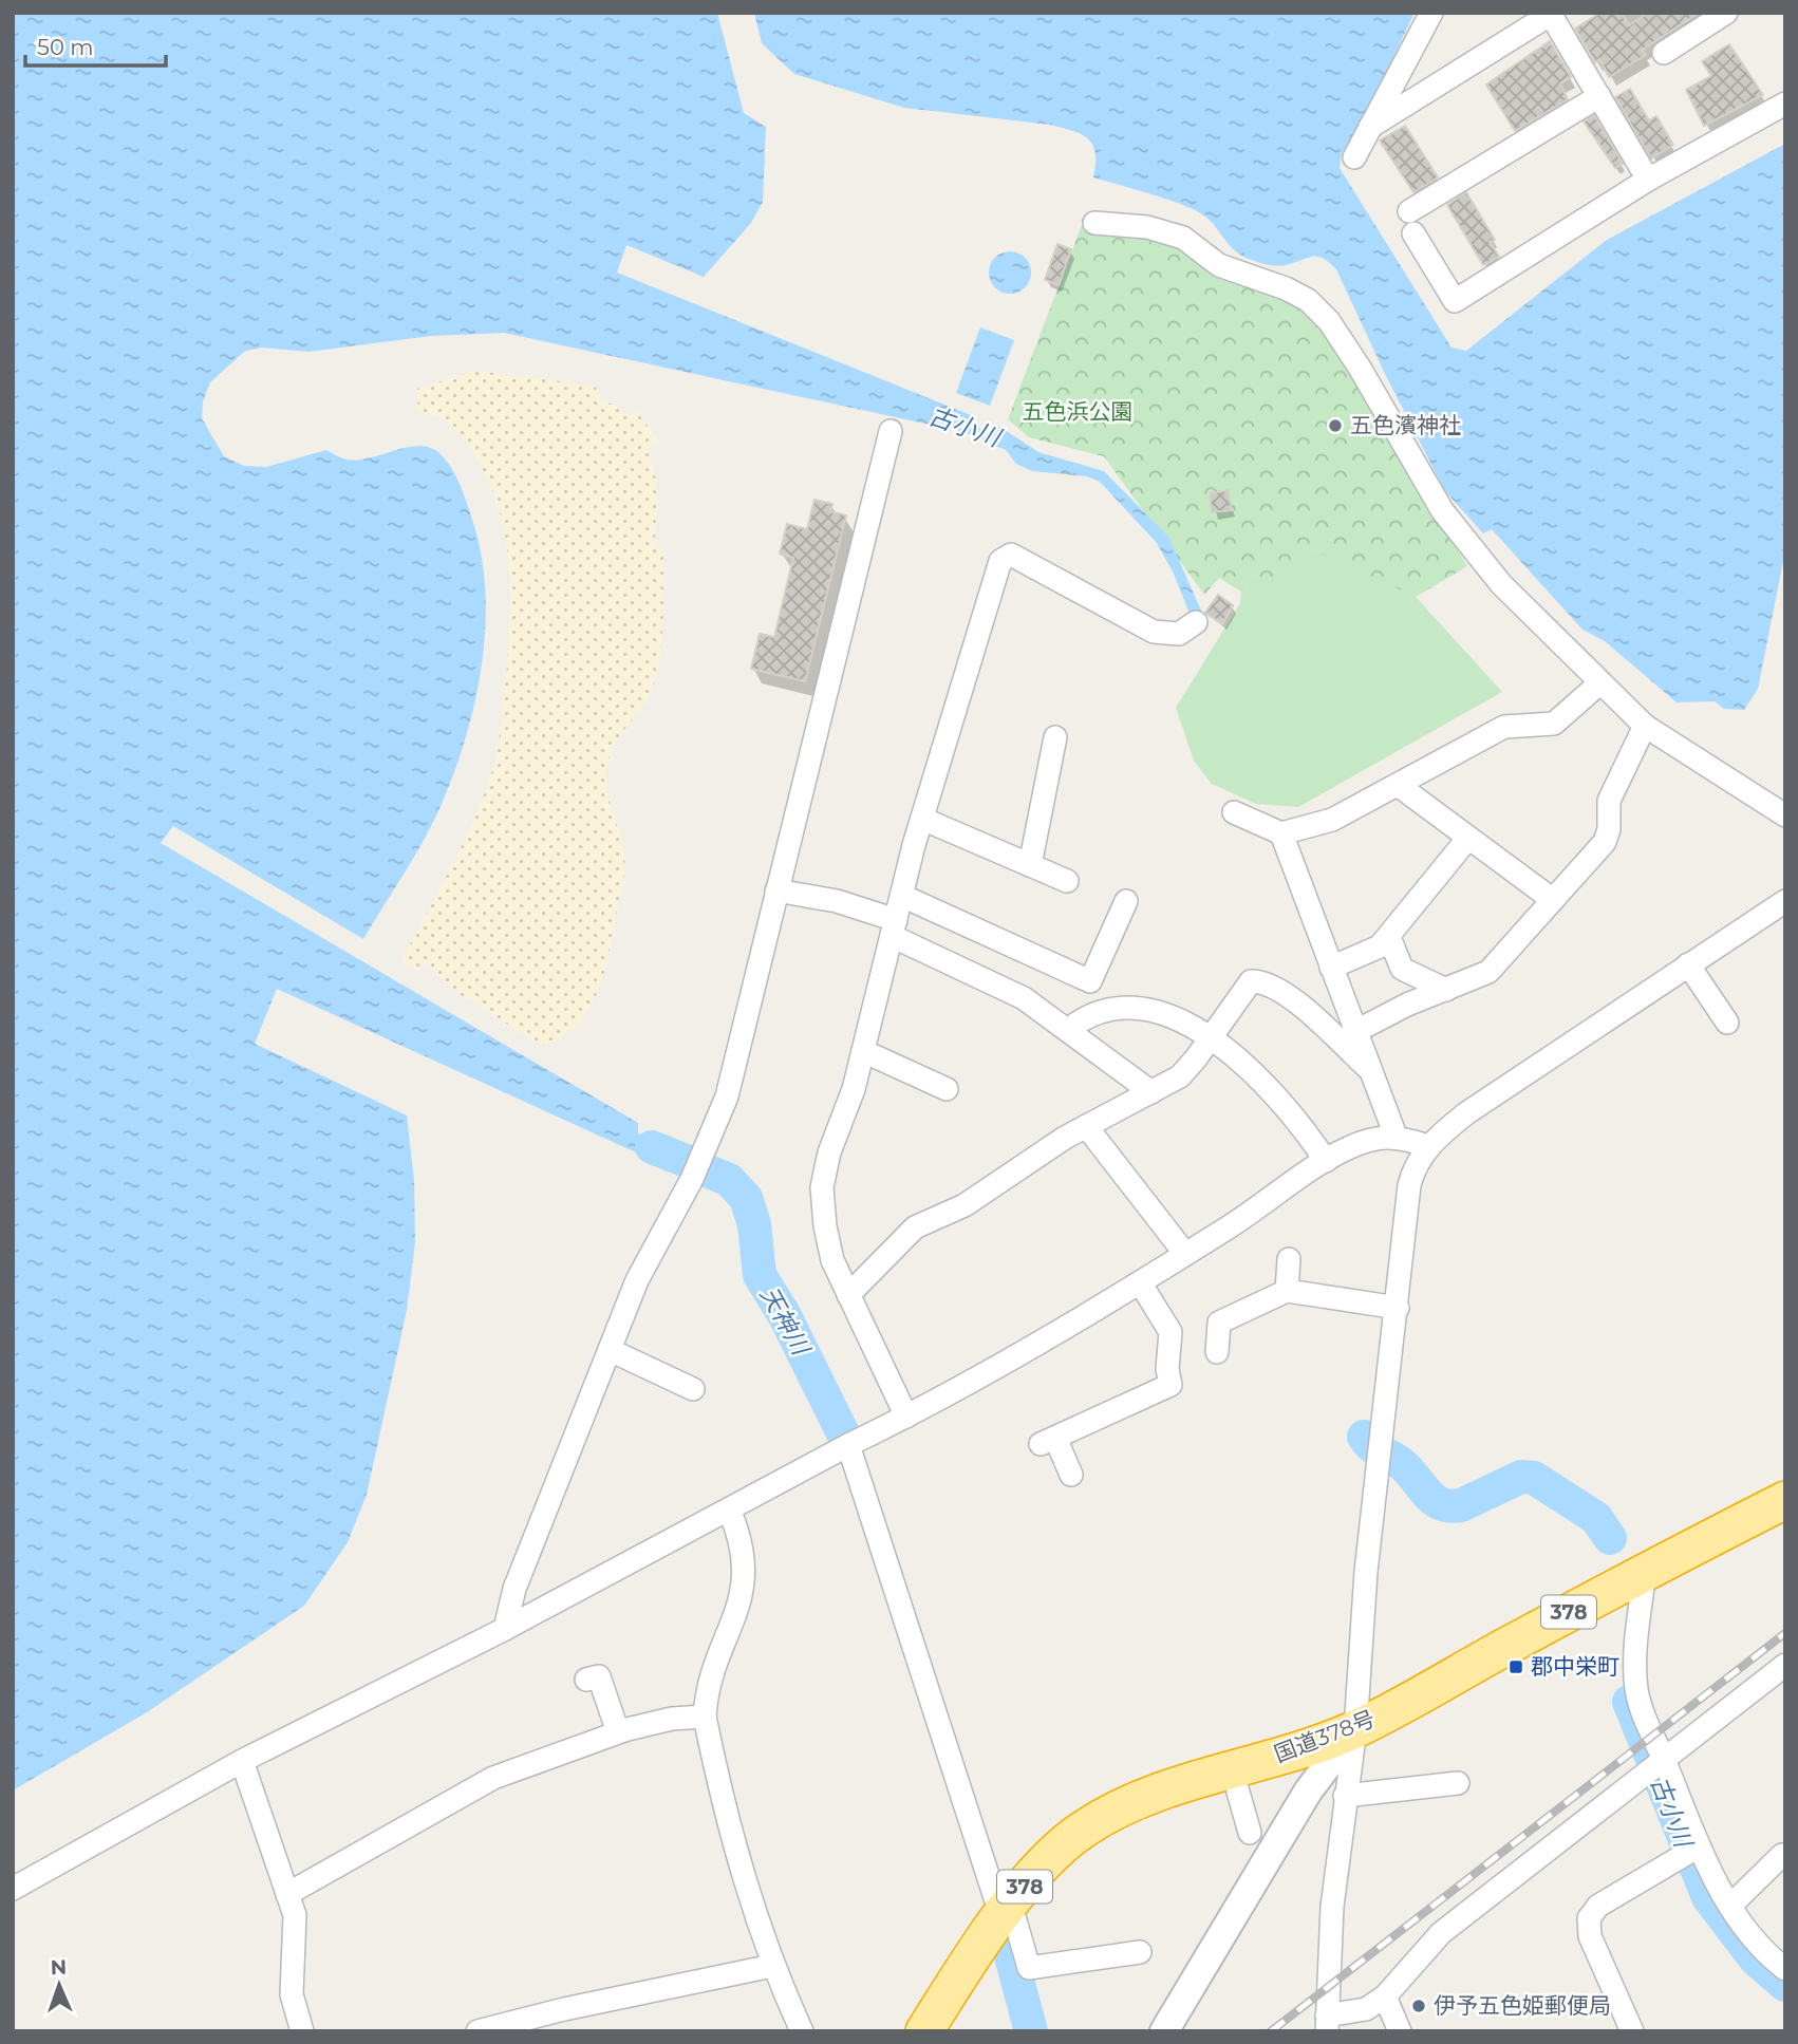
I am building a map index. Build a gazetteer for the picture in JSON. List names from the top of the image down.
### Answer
{
  "streets": {
    "highway": ["378", "国道378号"]
  },
  "water": ["古小川", "天神川"],
  "parks": ["五色浜公園"],
  "places": {
    "other": ["五色濱神社", "伊予五色姫郵便局"],
    "transit": ["郡中栄町"]
  },
  "scale_bar": "50 m",
  "north": "top"
}
